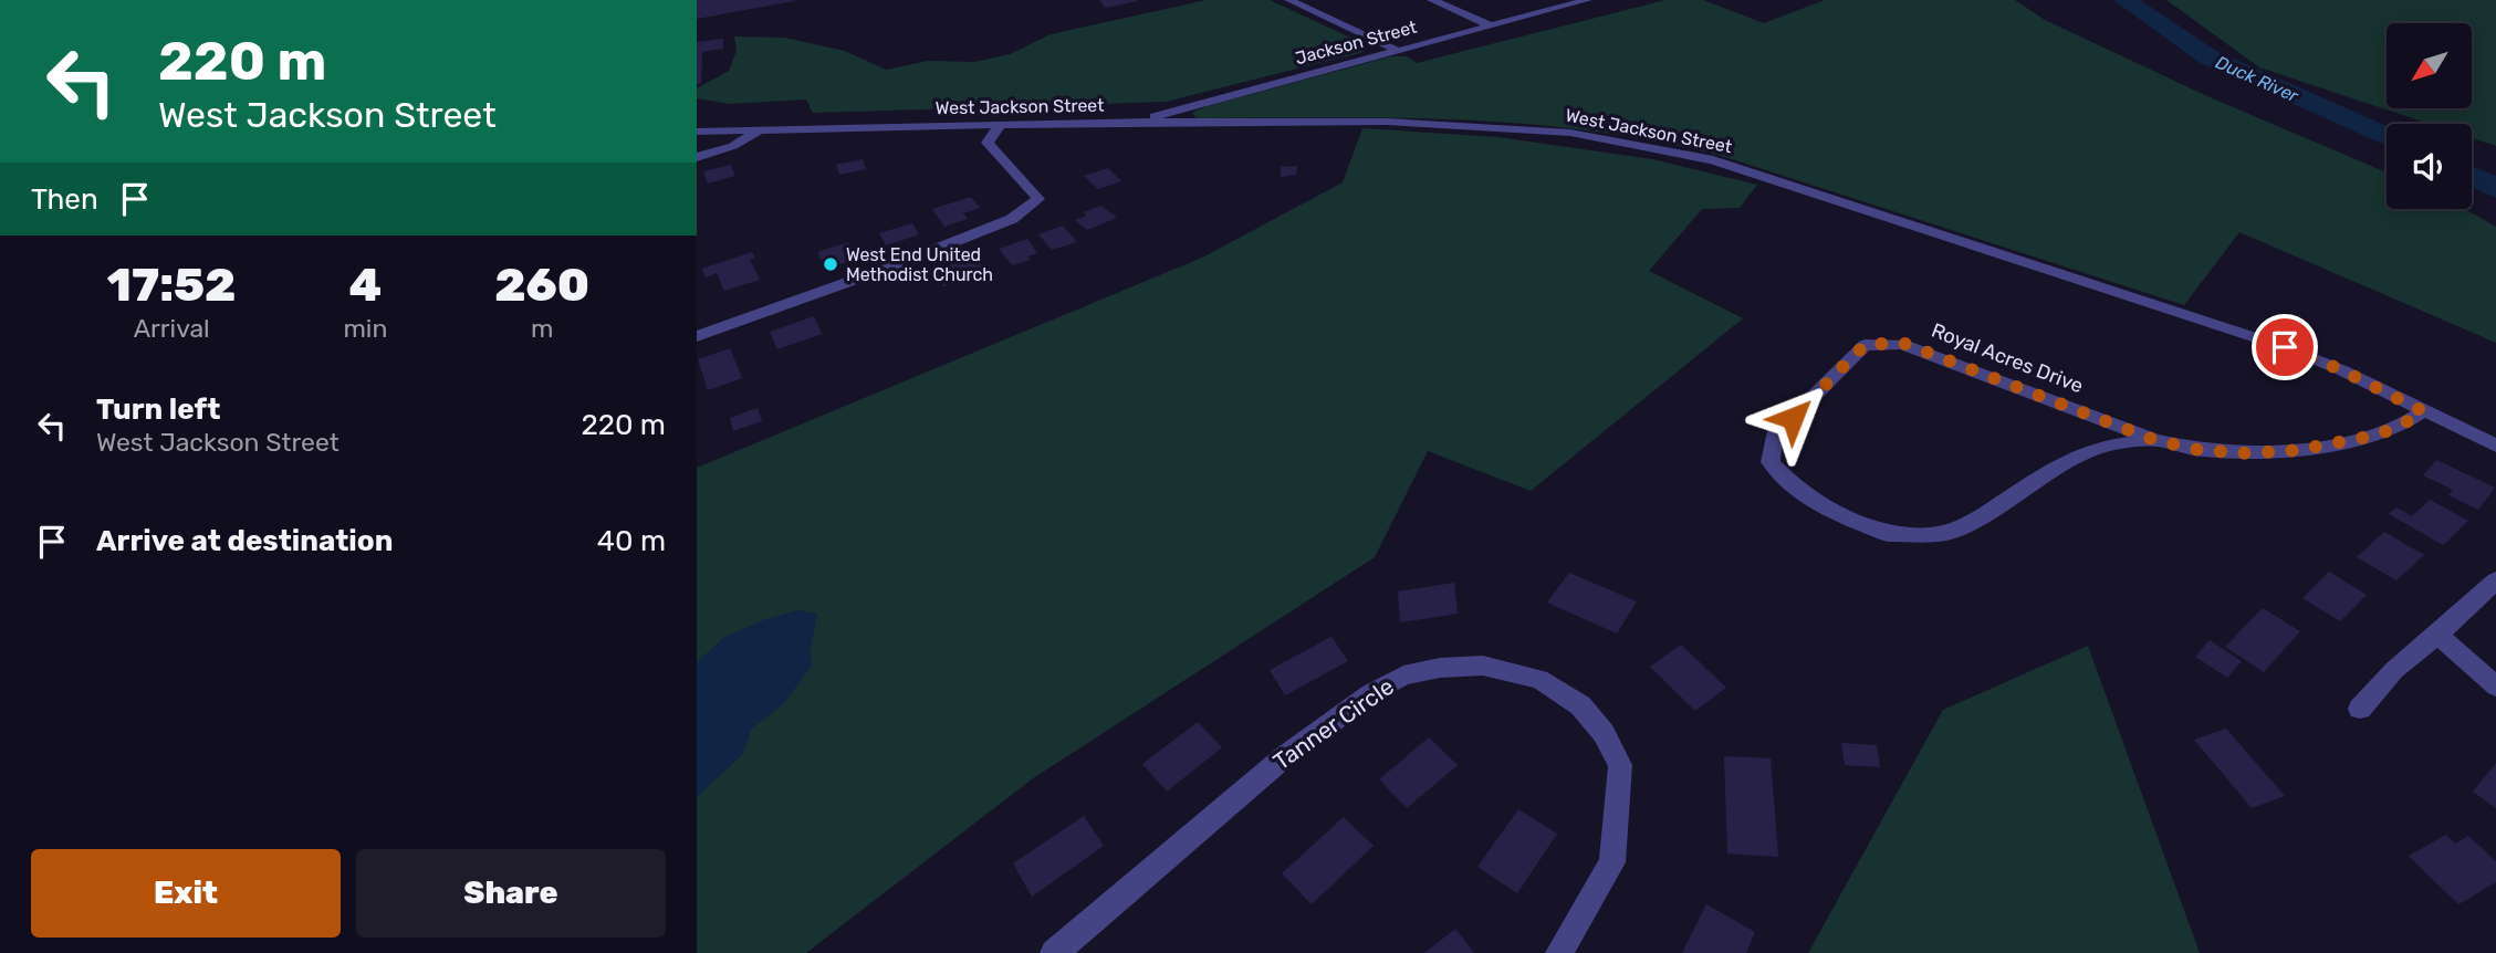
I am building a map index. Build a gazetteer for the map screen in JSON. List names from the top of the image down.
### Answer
{
  "streets": {
    "street": [
      "Jackson Street",
      "West Jackson Street",
      "Royal Acres Drive",
      "Tanner Circle"
    ]
  },
  "crossings": [
    ["Jackson Street", "West Jackson Street"],
    ["West Jackson Street", "Royal Acres Drive"]
  ],
  "water": ["Duck River"],
  "places": ["West End United Methodist Church"],
  "north": "bottom left",
  "page": {
    "turn": ["220 m", "West Jackson Street"],
    "then": "Then",
    "eta": [
      "17:52",
      "Arrival",
      "4",
      "min",
      "260",
      "m"
    ],
    "list": [
      {
        "name": "Turn left",
        "note": "West Jackson Street",
        "value": "220 m"
      },
      {
        "name": "Arrive at destination",
        "value": "40 m"
      }
    ],
    "buttons": ["Exit", "Share"]
  }
}
